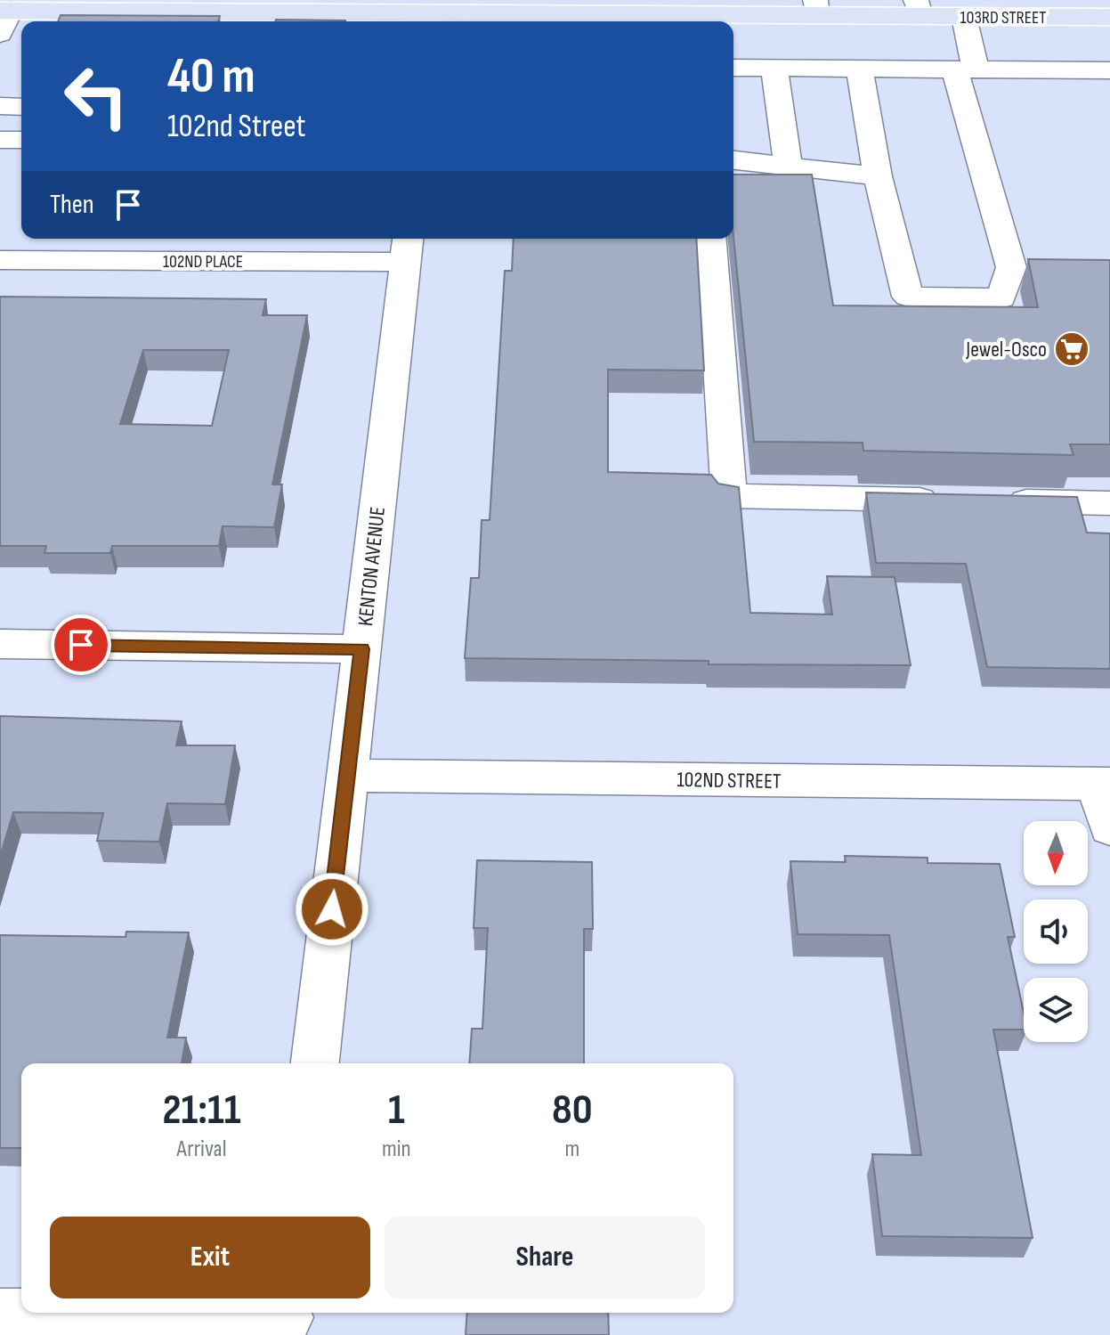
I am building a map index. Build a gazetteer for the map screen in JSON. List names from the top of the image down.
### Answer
{
  "streets": {
    "main road": ["103RD STREET"],
    "street": ["102ND PLACE", "KENTON AVENUE", "102ND STREET"]
  },
  "crossings": [
    ["102ND PLACE", "KENTON AVENUE"],
    ["KENTON AVENUE", "102ND STREET"]
  ],
  "places": {
    "supermarket": ["Jewel-Osco"]
  },
  "north": "bottom",
  "page": {
    "turn": ["40 m", "102nd Street"],
    "then": "Then",
    "eta": [
      "21:11",
      "Arrival",
      "1",
      "min",
      "80",
      "m"
    ],
    "buttons": ["Exit", "Share"]
  }
}
